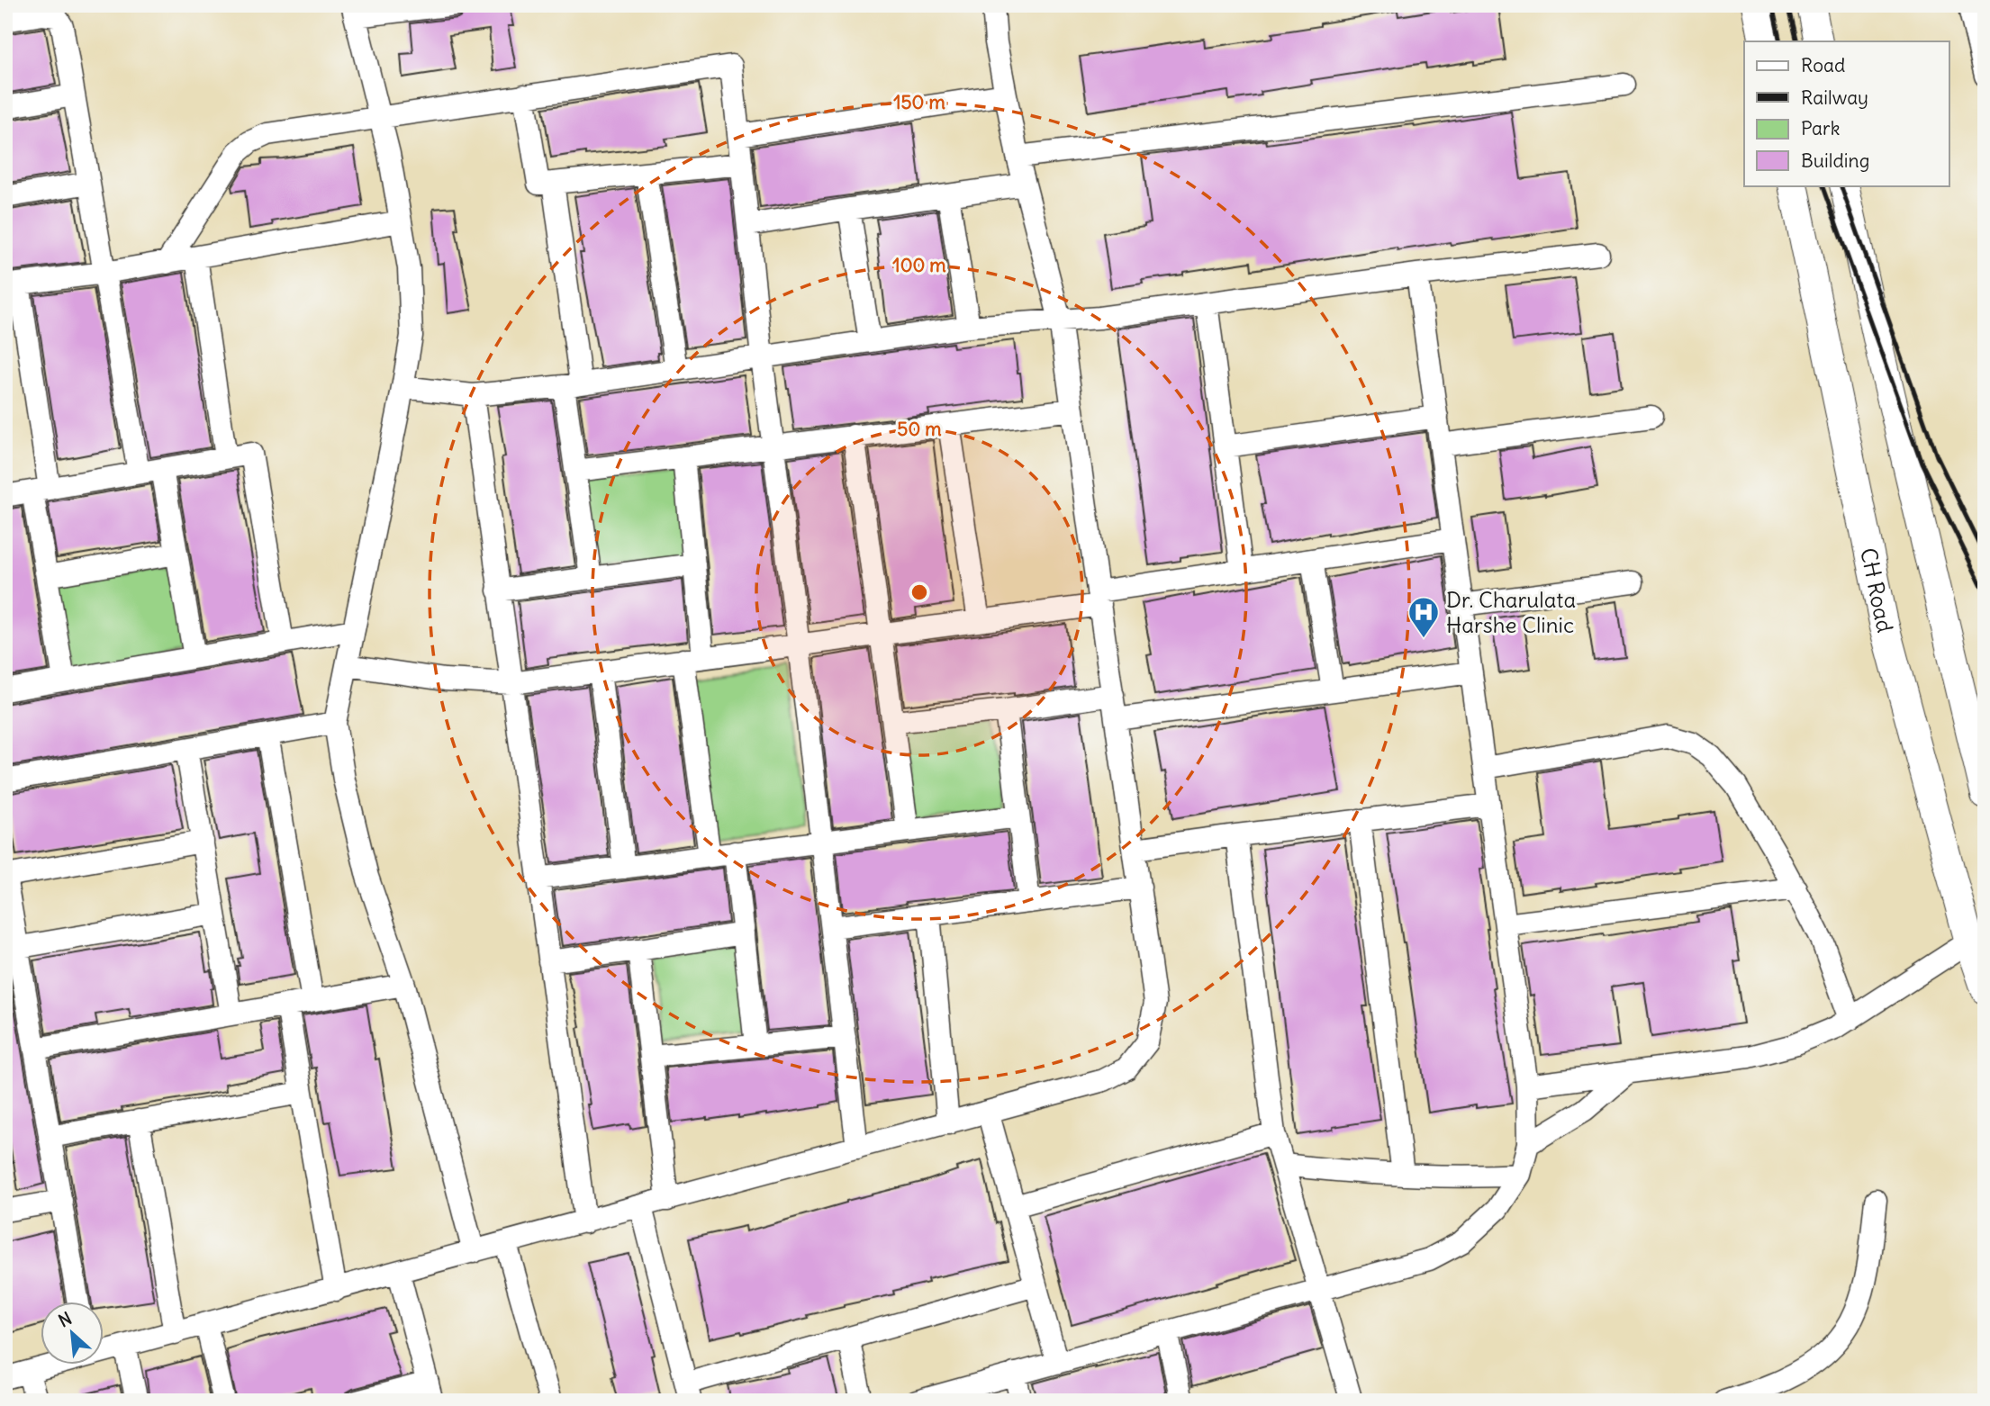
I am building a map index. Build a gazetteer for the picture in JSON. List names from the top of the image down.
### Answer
{
  "streets": {
    "street": ["CH Road"]
  },
  "places": {
    "hospital": ["Dr. Charulata Harshe Clinic"]
  },
  "legend": [
    "Road",
    "Railway",
    "Park",
    "Building"
  ],
  "north": "top left",
  "rings": ["150 m", "100 m", "50 m"]
}
